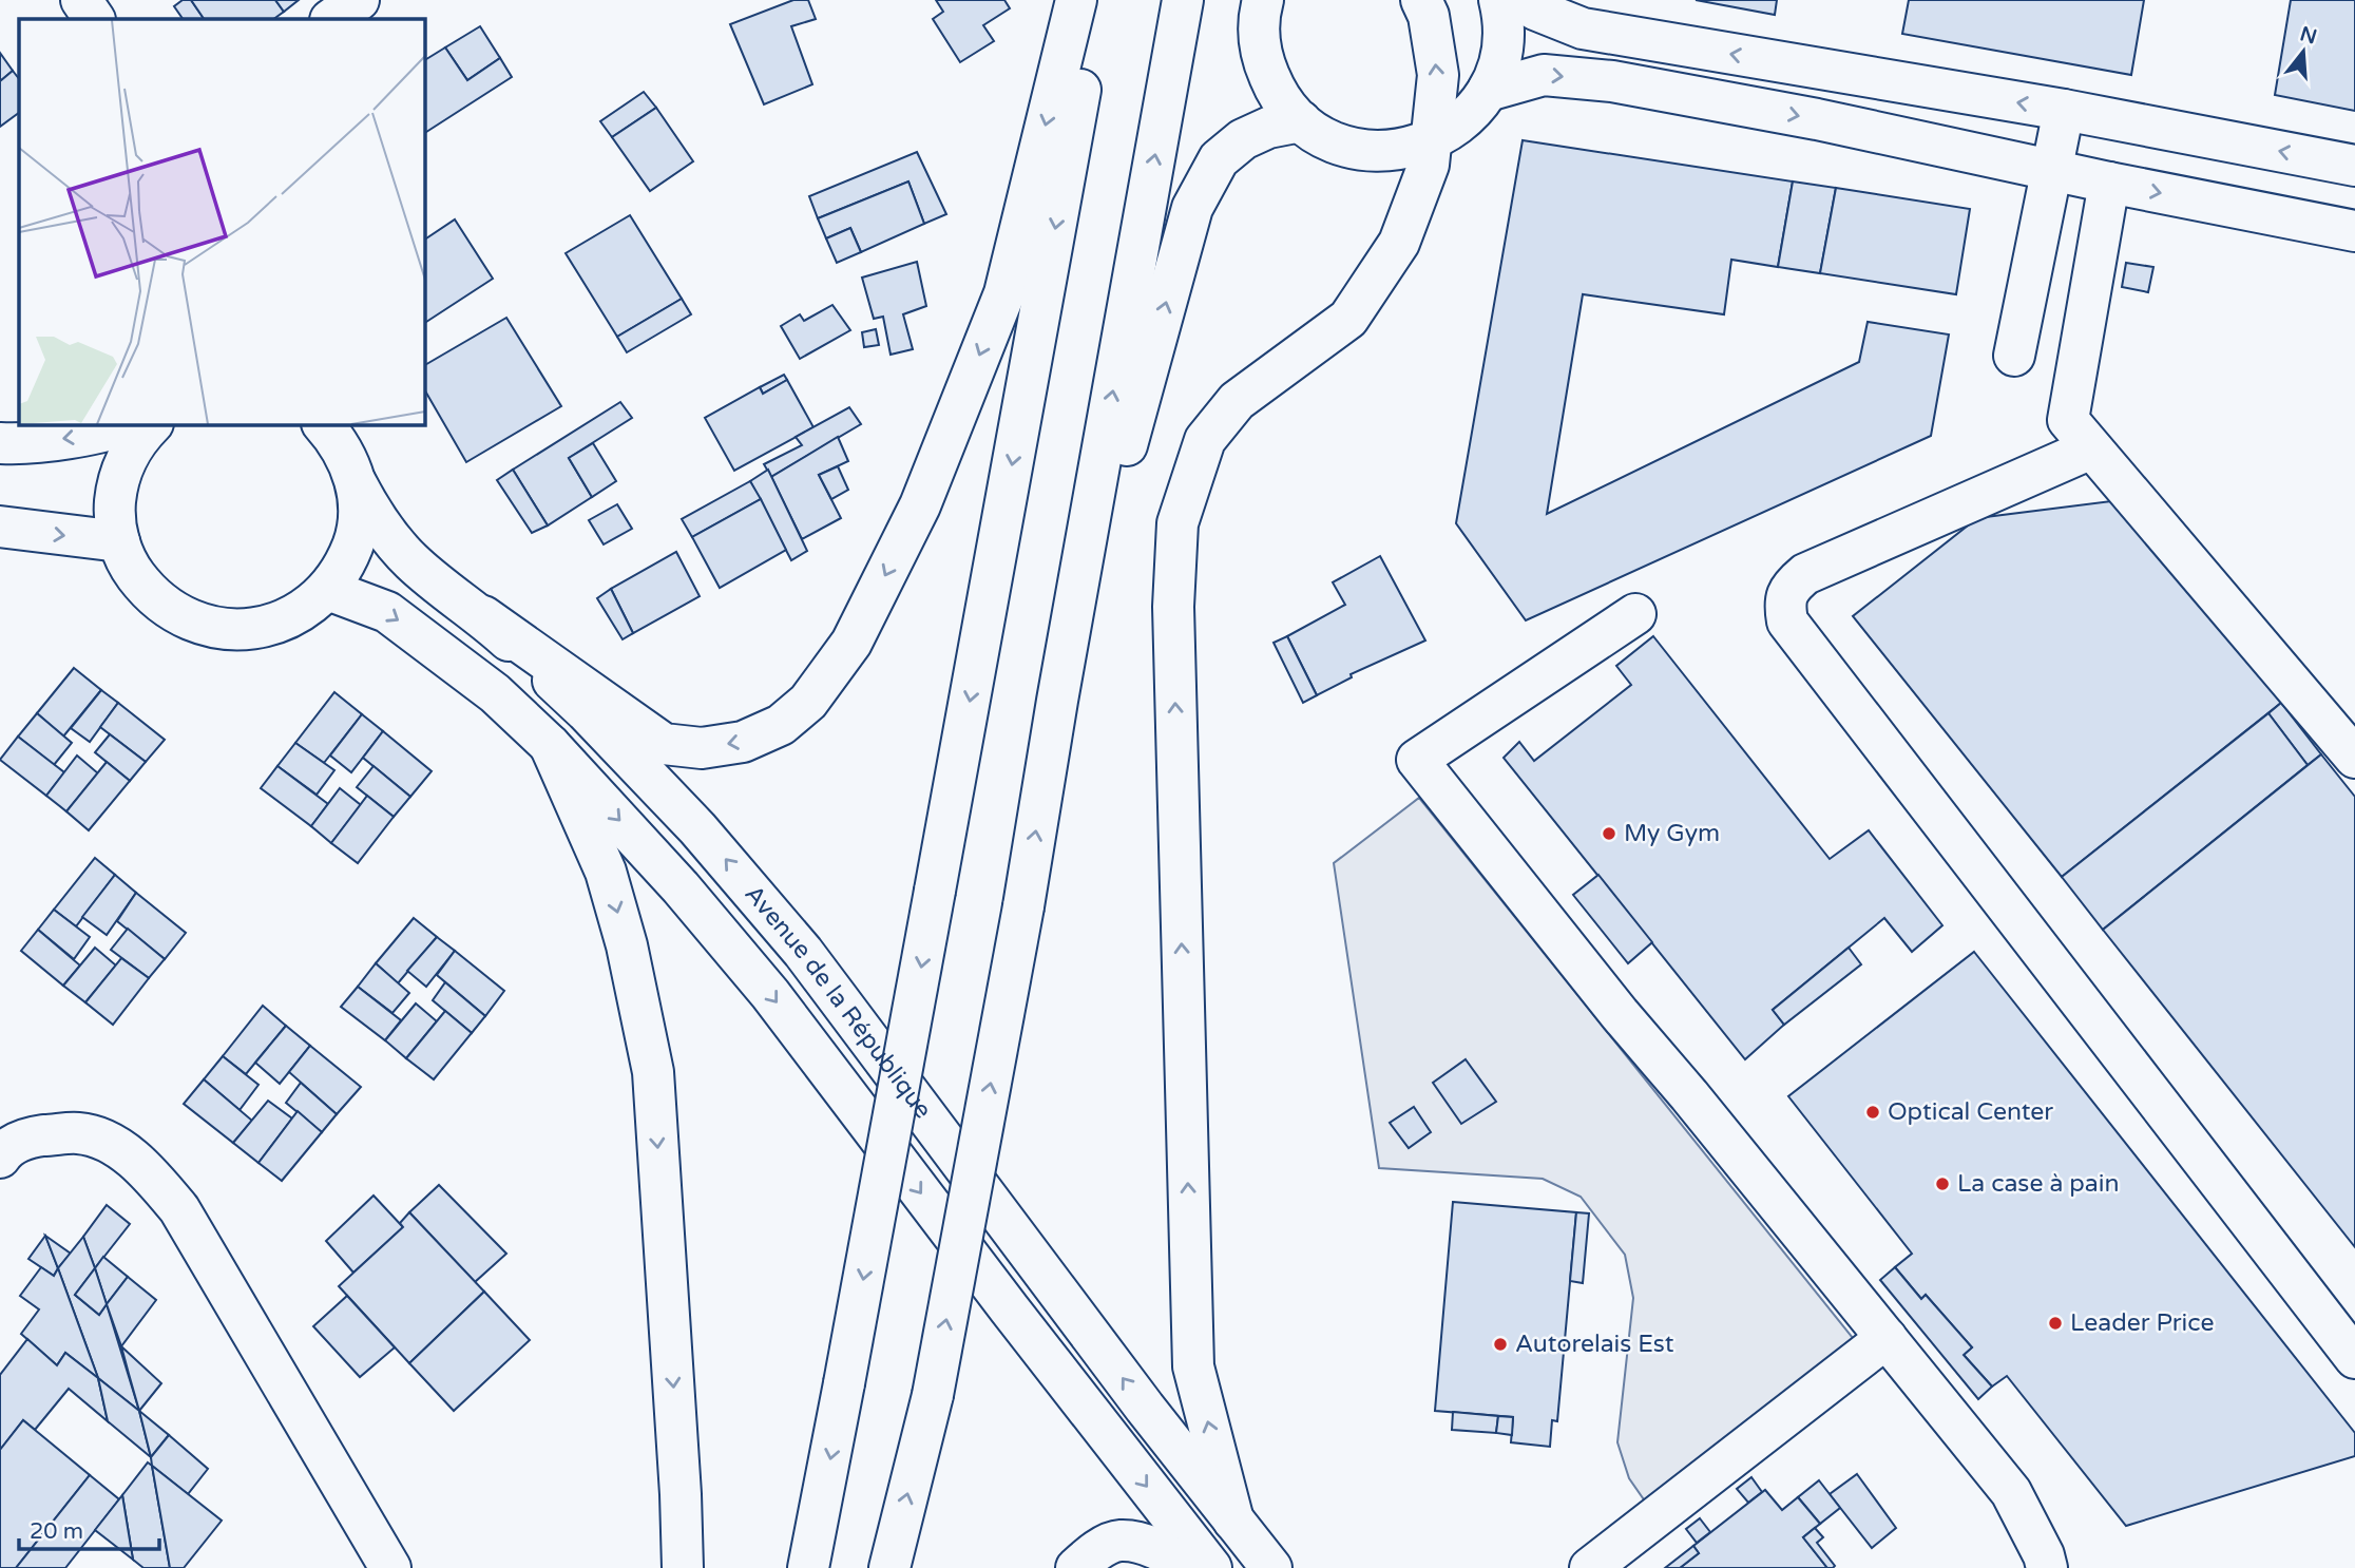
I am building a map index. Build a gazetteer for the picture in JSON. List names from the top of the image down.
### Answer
{
  "streets": {
    "main road": ["Avenue de la République"]
  },
  "places": [
    "My Gym",
    "Optical Center",
    "La case à pain",
    "Leader Price",
    "Autorelais Est"
  ],
  "scale_bar": "20 m",
  "north": "top"
}
